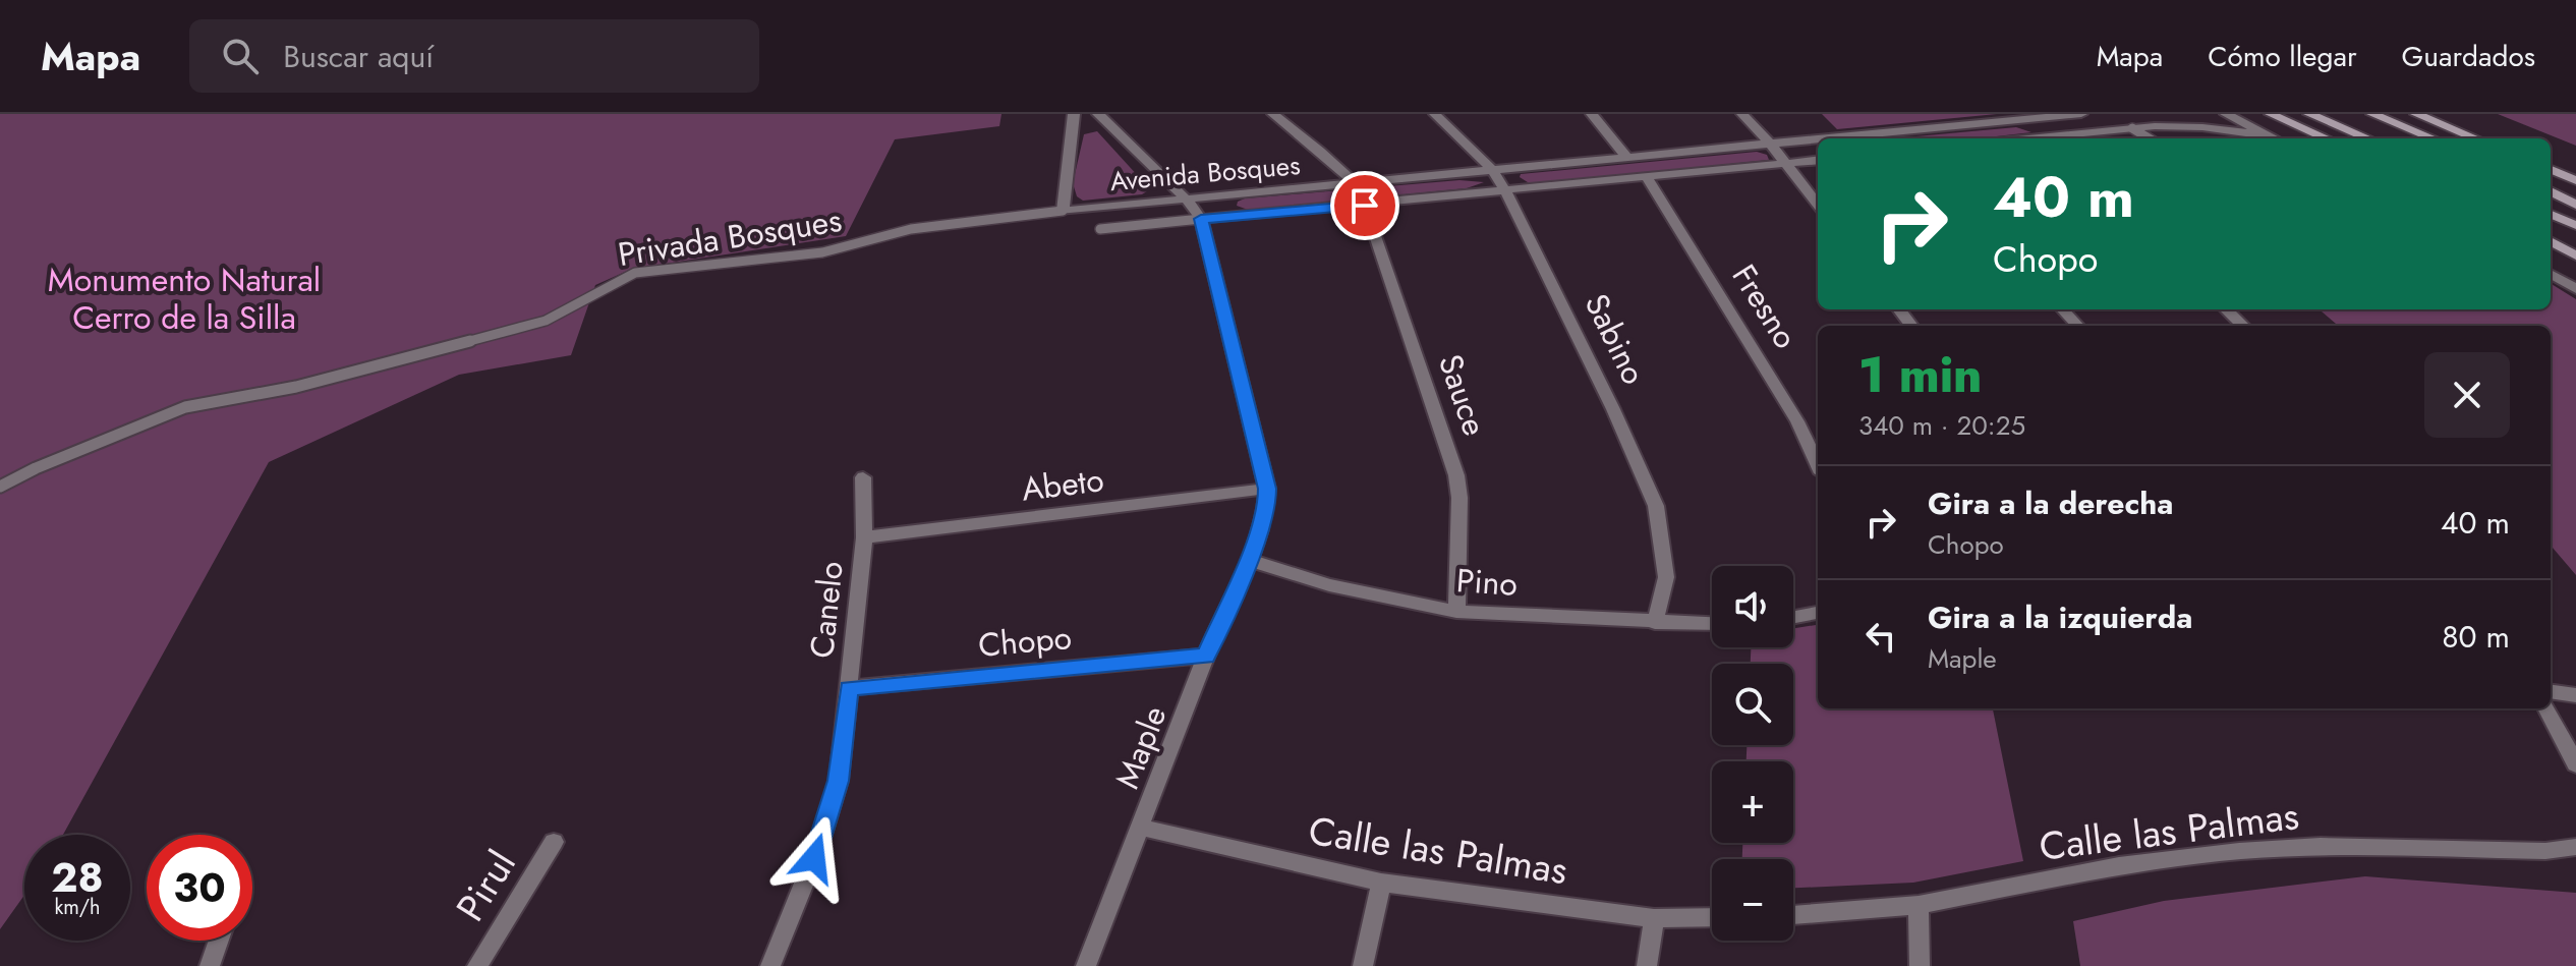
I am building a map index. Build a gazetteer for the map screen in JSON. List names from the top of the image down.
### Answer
{
  "streets": {
    "street": [
      "Avenida Bosques",
      "Fresno",
      "Sabino",
      "Sauce",
      "Abeto",
      "Pino",
      "Canelo",
      "Chopo",
      "Maple",
      "Calle las Palmas",
      "Pirul"
    ],
    "lane": ["Privada Bosques"]
  },
  "crossings": [
    ["Avenida Bosques", "Privada Bosques"],
    ["Avenida Bosques", "Fresno"],
    ["Avenida Bosques", "Sabino"],
    ["Avenida Bosques", "Sauce"],
    ["Avenida Bosques", "Maple"],
    ["Sabino", "Pino"],
    ["Sauce", "Pino"],
    ["Abeto", "Canelo"],
    ["Abeto", "Maple"],
    ["Pino", "Maple"],
    ["Canelo", "Chopo"],
    ["Chopo", "Maple"],
    ["Maple", "Calle las Palmas"]
  ],
  "parks": ["Monumento Natural Cerro de la Silla"],
  "page": {
    "header": "Mapa",
    "search": "Buscar aquí",
    "nav": ["Mapa", "Cómo llegar", "Guardados"],
    "turn": ["40 m", "Chopo"],
    "heading": ["1 min", "340 m · 20:25"],
    "list": [
      {
        "name": "Gira a la derecha",
        "note": "Chopo",
        "value": "40 m"
      },
      {
        "name": "Gira a la izquierda",
        "note": "Maple",
        "value": "80 m"
      }
    ],
    "map_buttons": ["+", "−"],
    "speed": "28 km/h",
    "limit": "30"
  }
}
